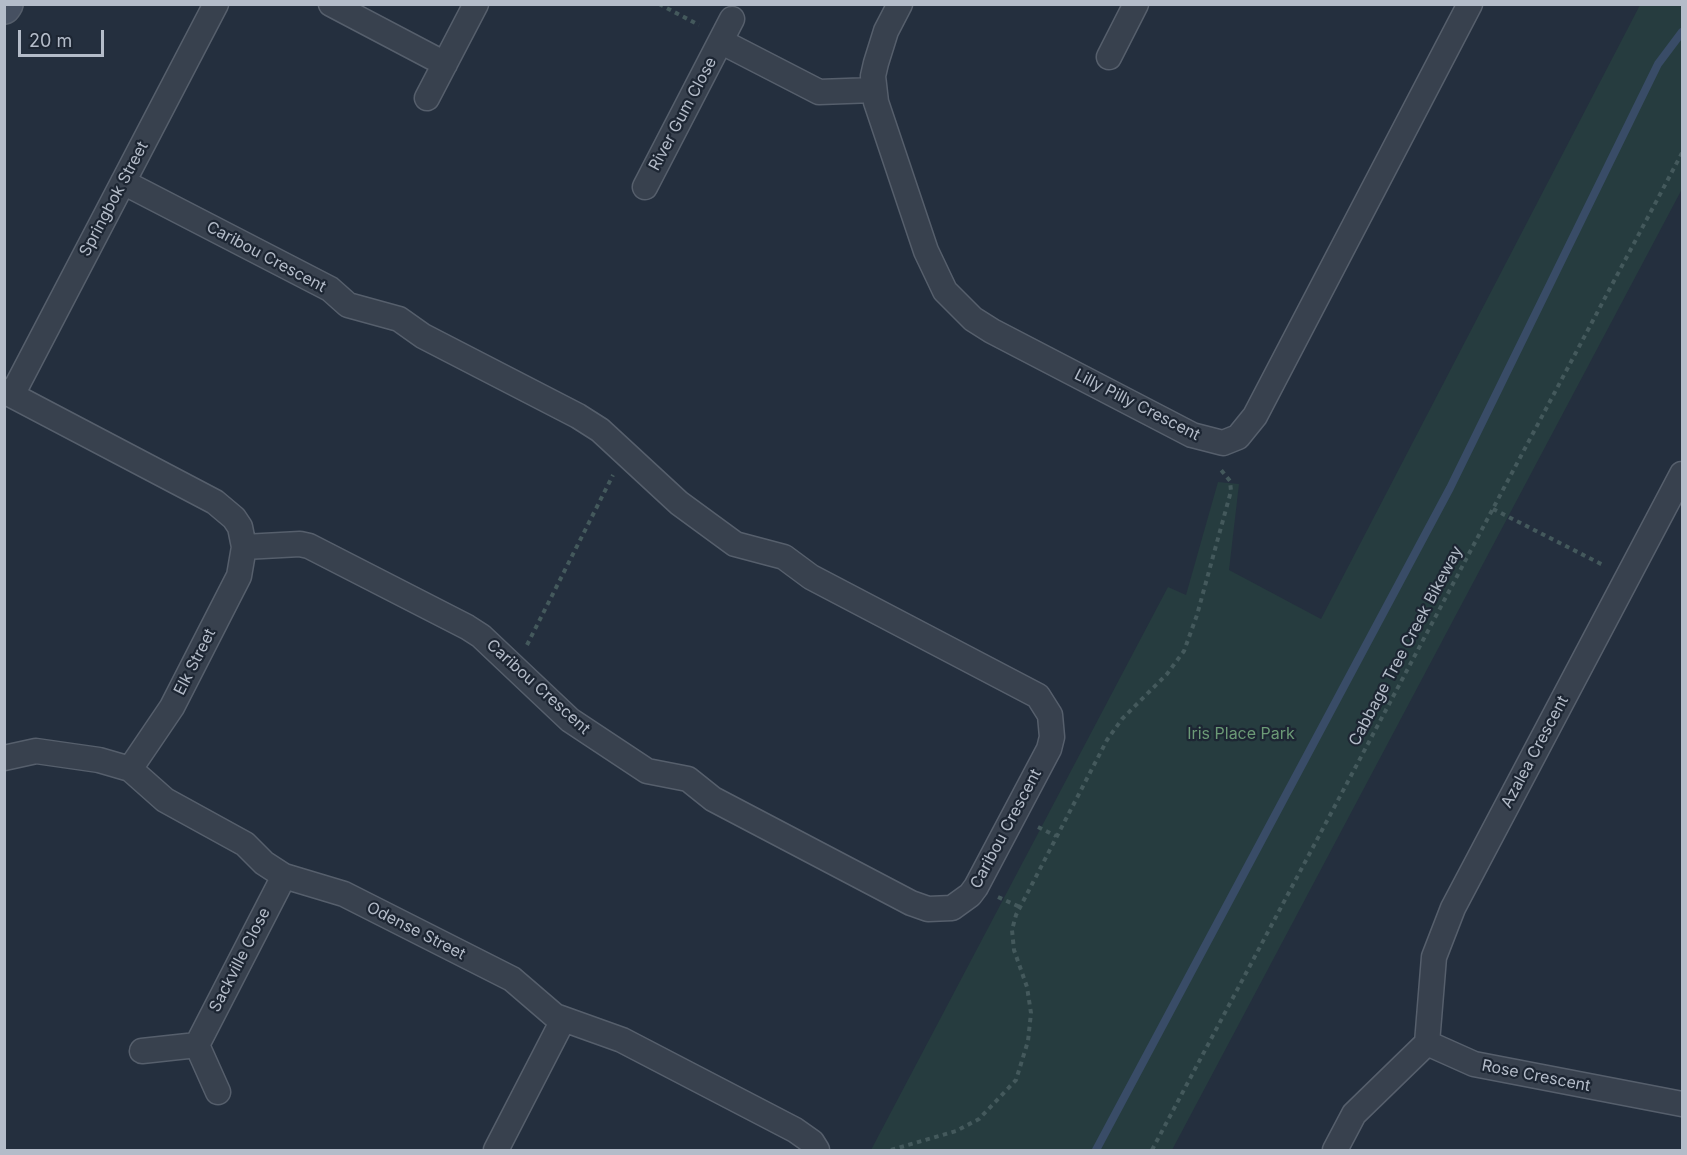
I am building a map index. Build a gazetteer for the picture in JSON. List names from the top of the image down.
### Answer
{
  "streets": {
    "street": [
      "River Gum Close",
      "Springbok Street",
      "Caribou Crescent",
      "Lilly Pilly Crescent",
      "Elk Street",
      "Azalea Crescent",
      "Odense Street",
      "Sackville Close",
      "Rose Crescent"
    ],
    "path": ["Cabbage Tree Creek Bikeway"]
  },
  "crossings": [
    ["River Gum Close", "Lilly Pilly Crescent"],
    ["Springbok Street", "Caribou Crescent"],
    ["Caribou Crescent", "Elk Street"],
    ["Elk Street", "Odense Street"],
    ["Azalea Crescent", "Rose Crescent"],
    ["Odense Street", "Sackville Close"]
  ],
  "parks": ["Iris Place Park"],
  "scale_bar": "20 m"
}
